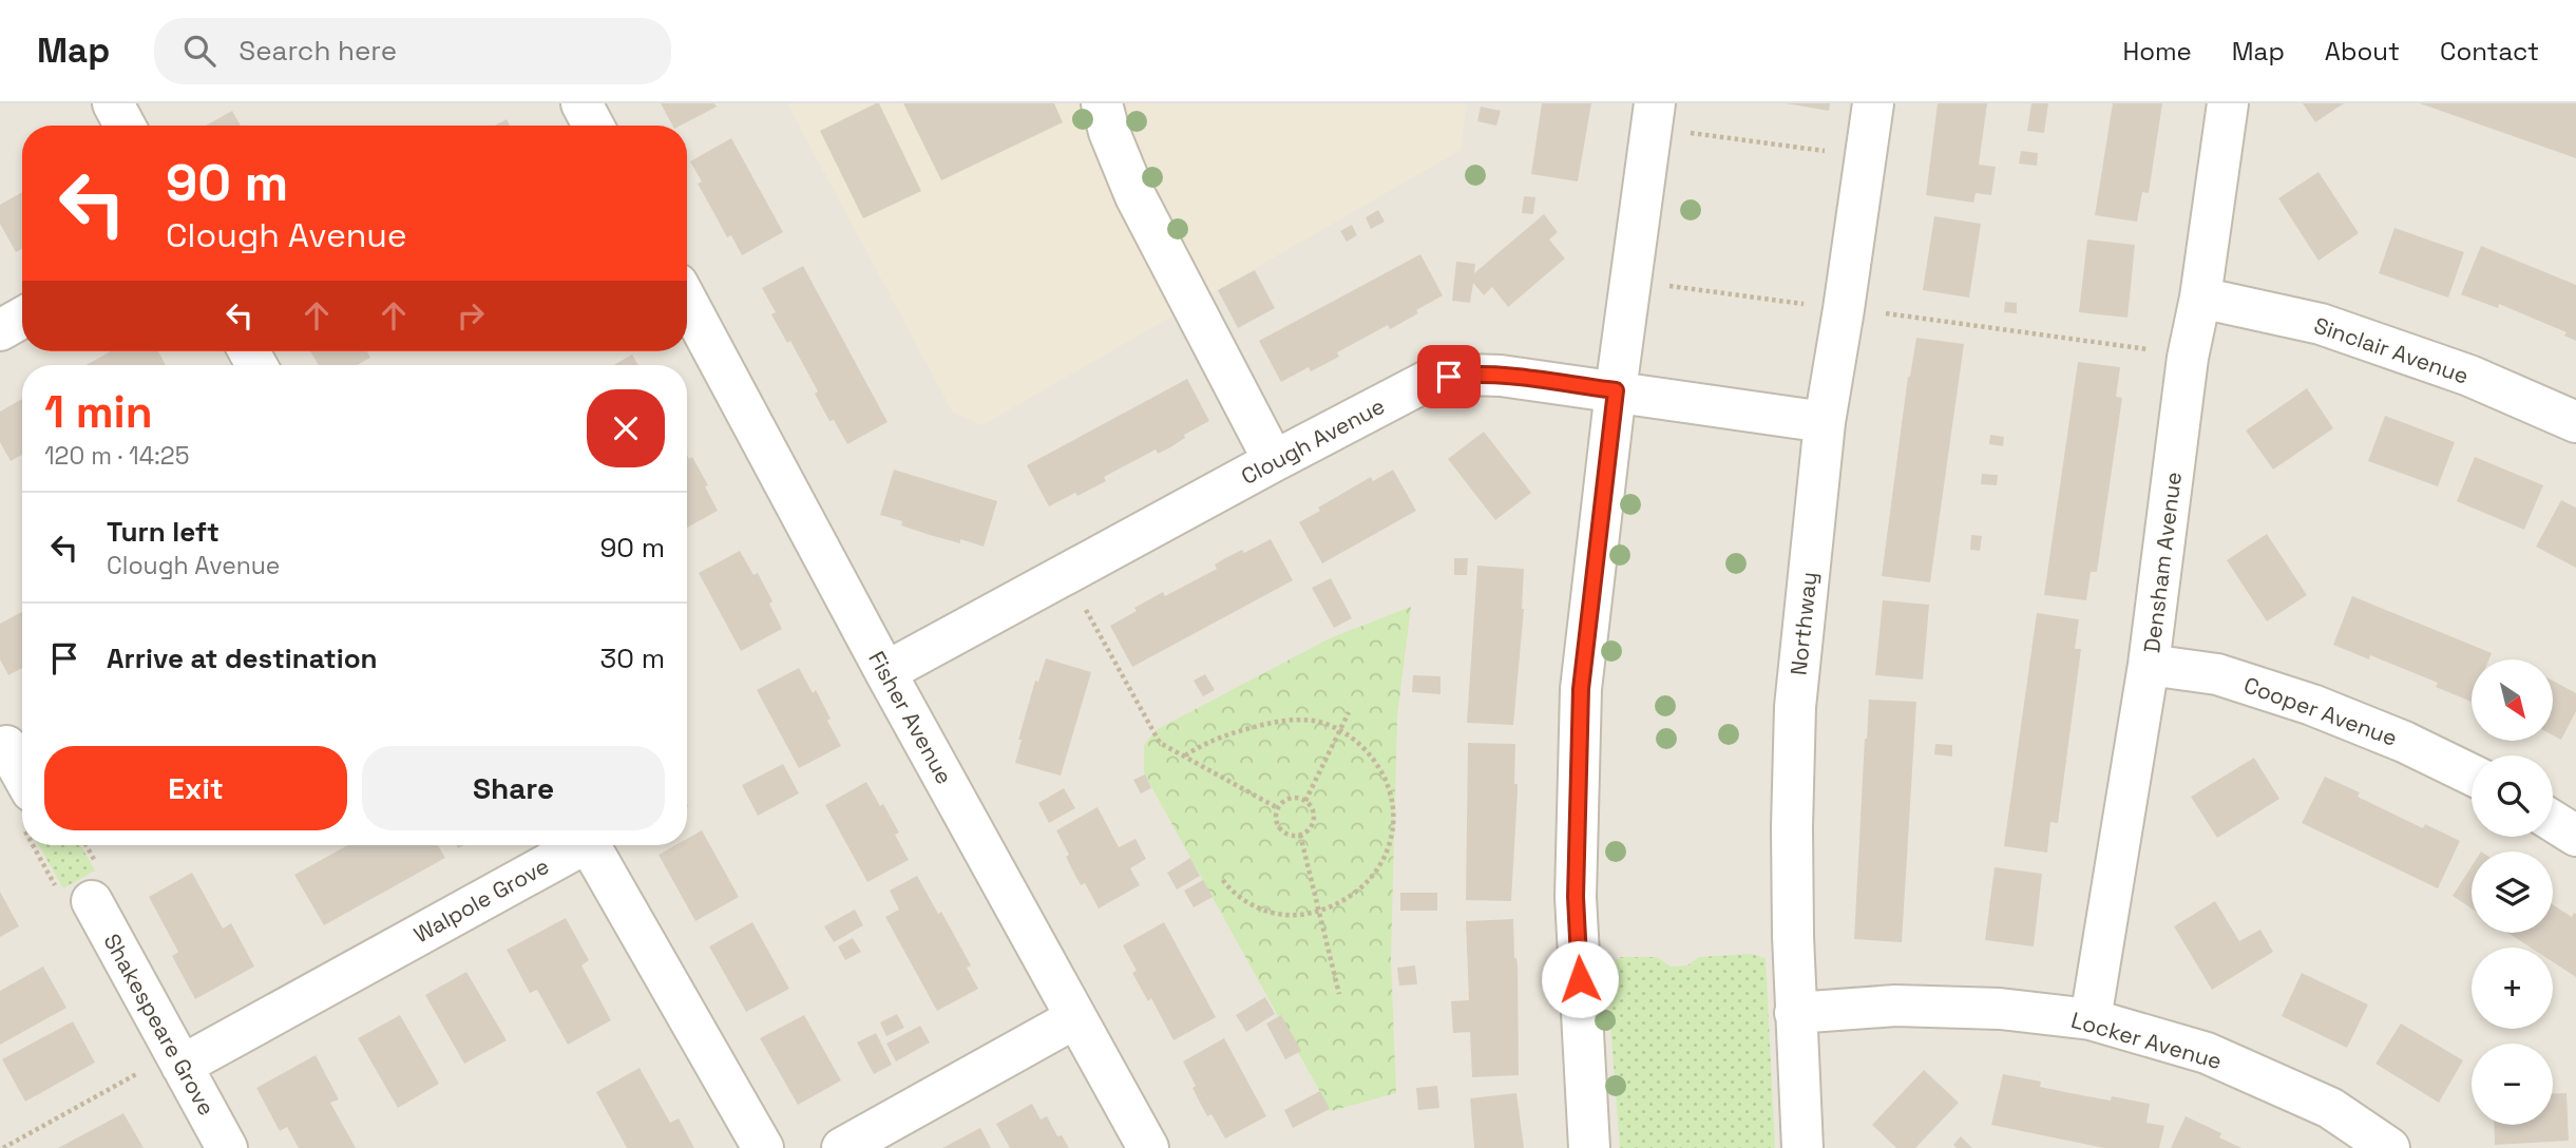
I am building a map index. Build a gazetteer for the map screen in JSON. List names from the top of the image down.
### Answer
{
  "streets": {
    "street": [
      "Sinclair Avenue",
      "Clough Avenue",
      "Densham Avenue",
      "Northway",
      "Cooper Avenue",
      "Fisher Avenue",
      "Walpole Grove",
      "Shakespeare Grove",
      "Locker Avenue"
    ]
  },
  "crossings": [
    ["Sinclair Avenue", "Densham Avenue"],
    ["Clough Avenue", "Northway"],
    ["Clough Avenue", "Fisher Avenue"],
    ["Densham Avenue", "Cooper Avenue"],
    ["Densham Avenue", "Locker Avenue"],
    ["Northway", "Locker Avenue"],
    ["Walpole Grove", "Shakespeare Grove"]
  ],
  "north": "bottom right",
  "page": {
    "header": "Map",
    "search": "Search here",
    "nav": [
      "Home",
      "Map",
      "About",
      "Contact"
    ],
    "turn": ["90 m", "Clough Avenue"],
    "heading": ["1 min", "120 m · 14:25"],
    "list": [
      {
        "name": "Turn left",
        "note": "Clough Avenue",
        "value": "90 m"
      },
      {
        "name": "Arrive at destination",
        "value": "30 m"
      }
    ],
    "map_buttons": ["+", "−"],
    "buttons": ["Exit", "Share"]
  }
}
